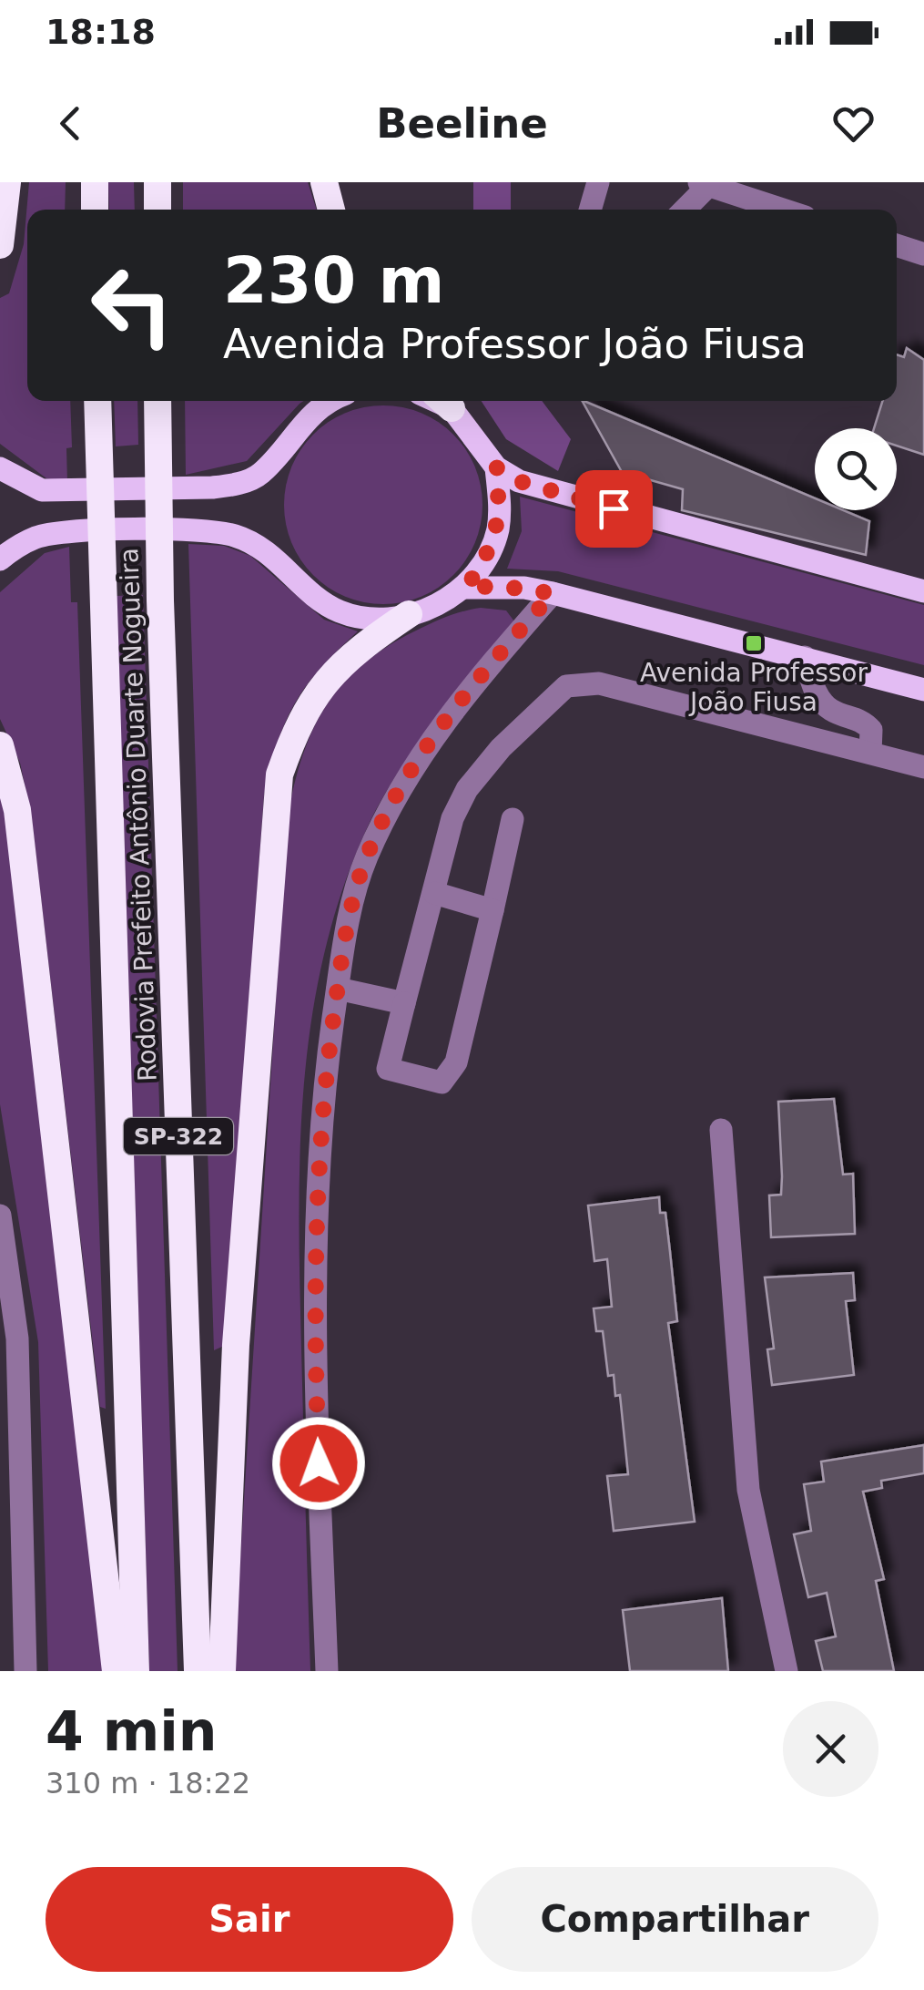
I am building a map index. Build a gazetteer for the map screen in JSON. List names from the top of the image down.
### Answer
{
  "streets": {
    "highway": ["Rodovia Prefeito Antônio Duarte Nogueira", "SP-322"]
  },
  "places": {
    "transit": ["Avenida Professor João Fiusa"]
  },
  "page": {
    "status": "18:18",
    "header": "Beeline",
    "turn": ["230 m", "Avenida Professor João Fiusa"],
    "heading": ["4 min", "310 m · 18:22"],
    "buttons": ["Sair", "Compartilhar"]
  }
}
